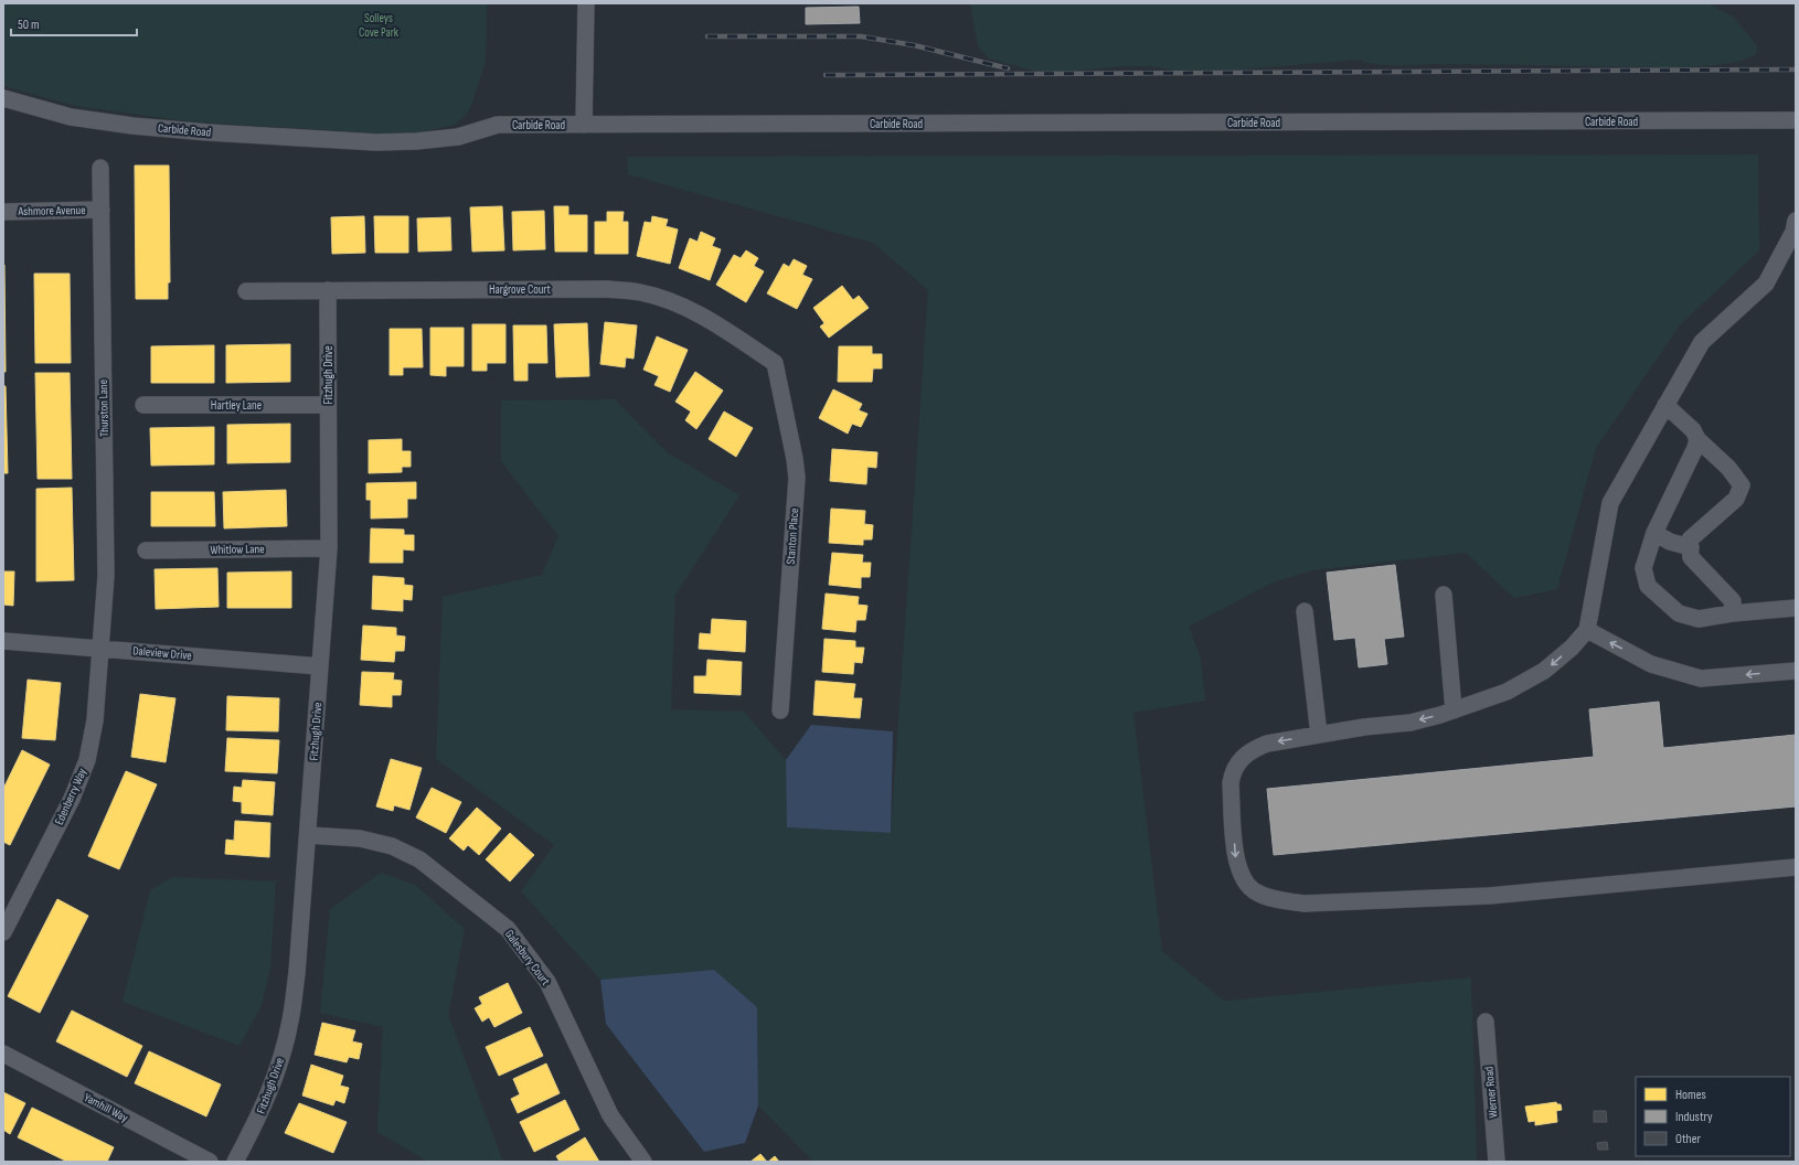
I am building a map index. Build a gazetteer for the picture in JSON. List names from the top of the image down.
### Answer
{
  "streets": {
    "street": [
      "Carbide Road",
      "Ashmore Avenue",
      "Hargrove Court",
      "Fitzhugh Drive",
      "Hartley Lane",
      "Thurston Lane",
      "Stanton Place",
      "Whitlow Lane",
      "Daleview Drive",
      "Edenberry Way",
      "Galesbury Court",
      "Werner Road",
      "Yamhill Way"
    ]
  },
  "crossings": [
    ["Ashmore Avenue", "Thurston Lane"],
    ["Hargrove Court", "Fitzhugh Drive"],
    ["Hargrove Court", "Stanton Place"],
    ["Fitzhugh Drive", "Hartley Lane"],
    ["Fitzhugh Drive", "Whitlow Lane"],
    ["Fitzhugh Drive", "Daleview Drive"],
    ["Fitzhugh Drive", "Galesbury Court"],
    ["Thurston Lane", "Daleview Drive"],
    ["Thurston Lane", "Edenberry Way"],
    ["Daleview Drive", "Edenberry Way"]
  ],
  "parks": ["Solleys Cove Park"],
  "legend": ["Homes", "Industry", "Other"],
  "scale_bar": "50 m"
}
